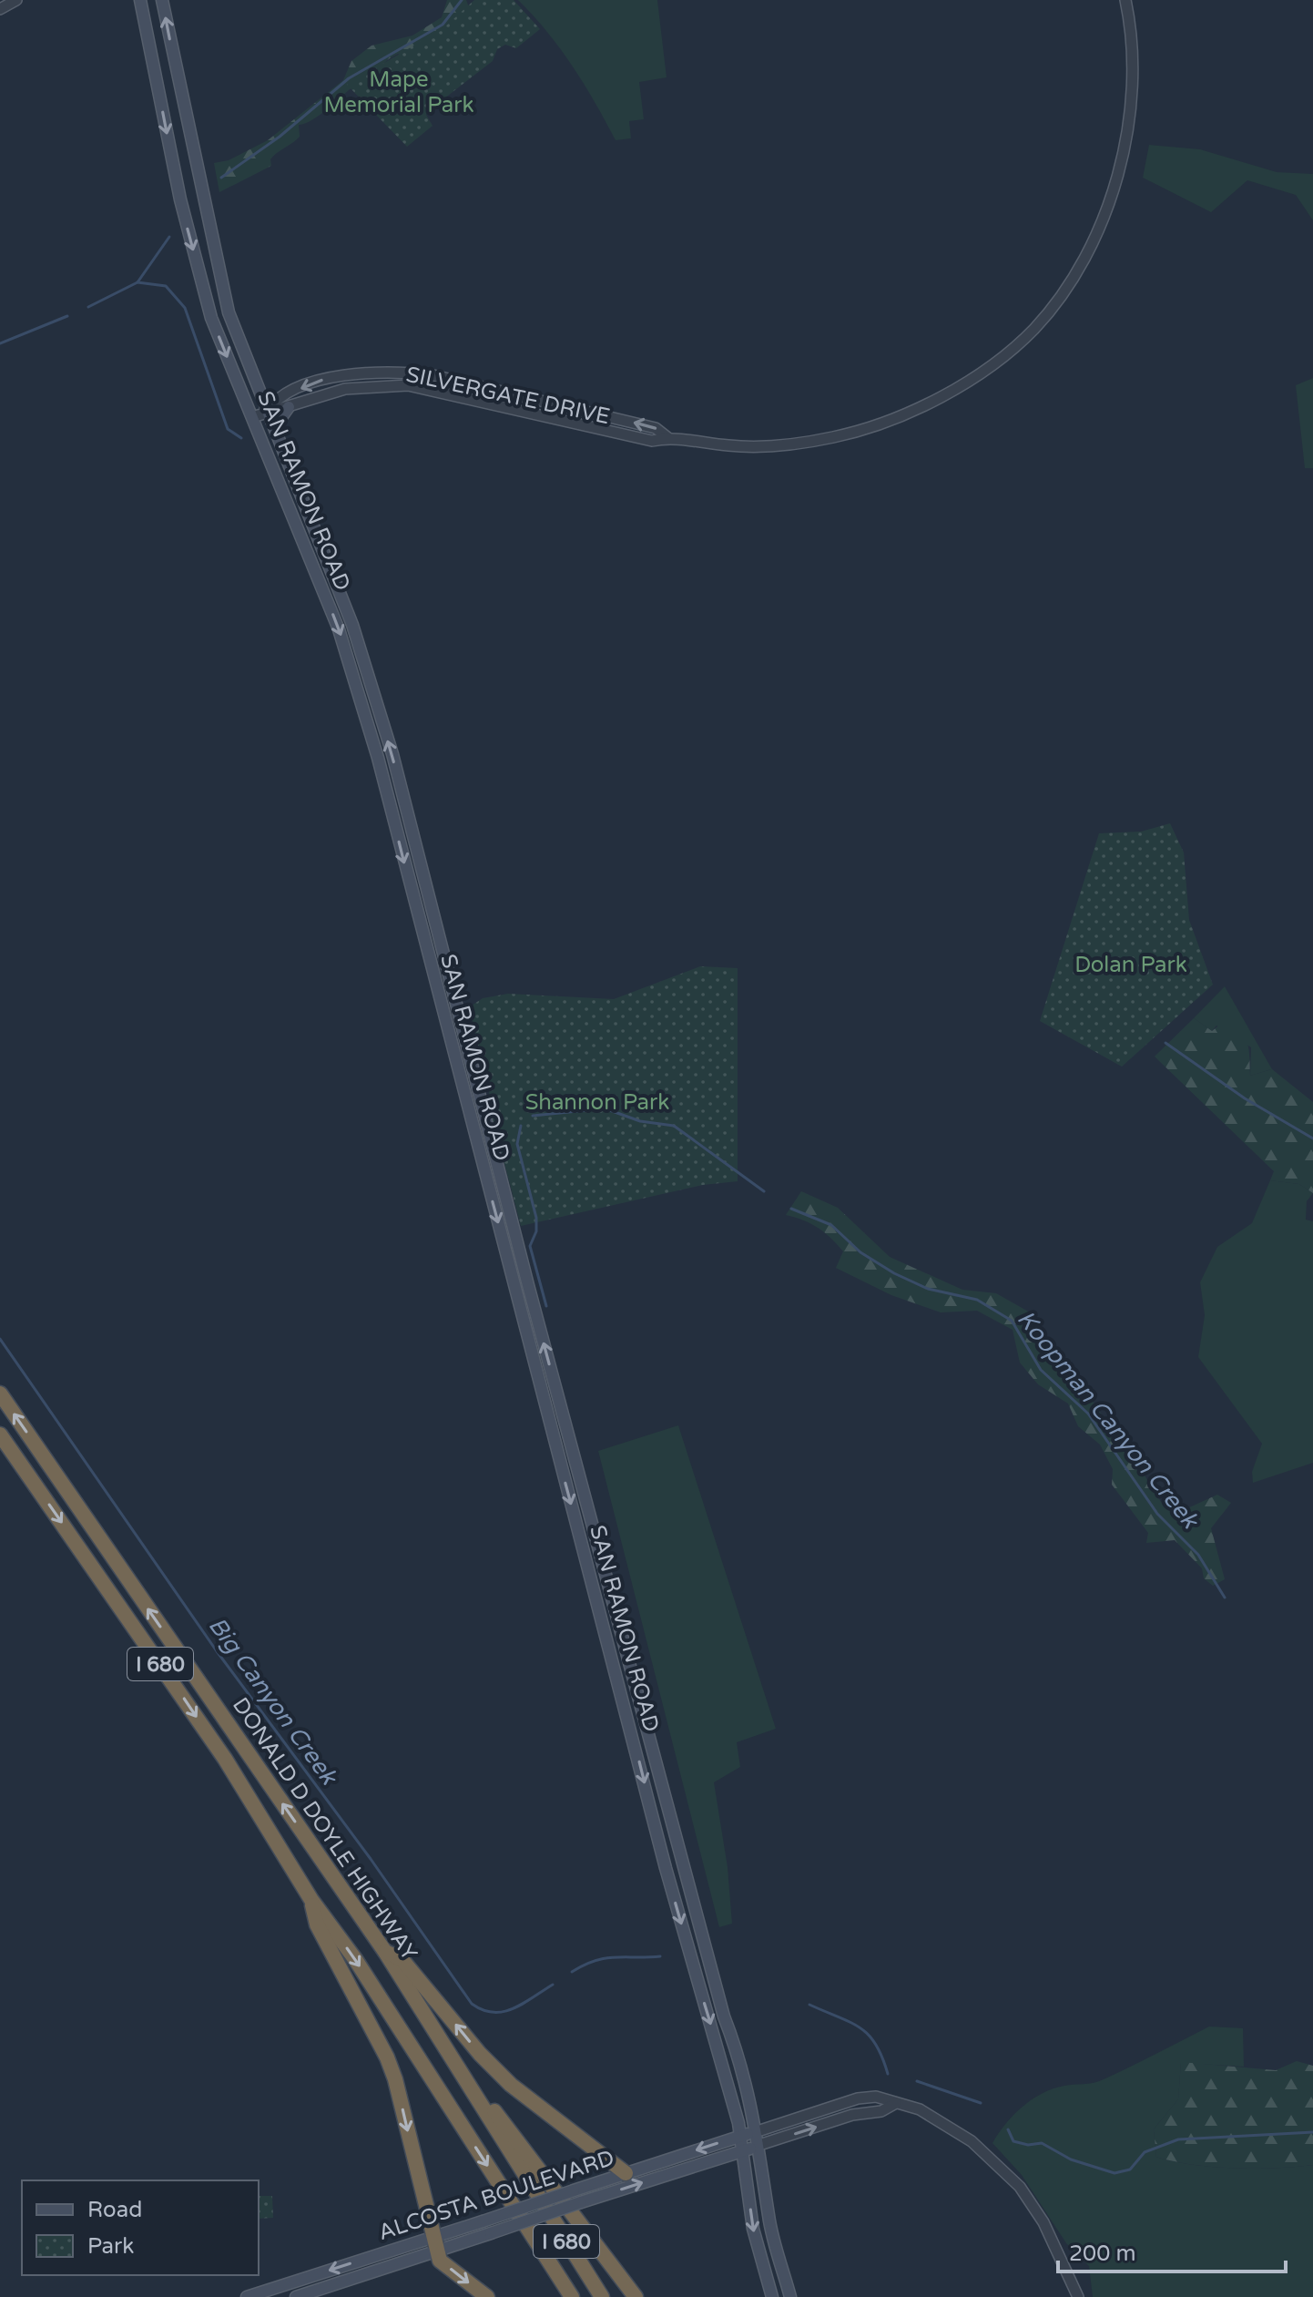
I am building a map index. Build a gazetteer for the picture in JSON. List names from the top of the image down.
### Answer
{
  "streets": {
    "highway": ["I 680", "DONALD D DOYLE HIGHWAY"],
    "main road": ["SAN RAMON ROAD", "ALCOSTA BOULEVARD"],
    "street": ["SILVERGATE DRIVE"]
  },
  "crossings": [
    ["SILVERGATE DRIVE", "SAN RAMON ROAD"],
    ["SAN RAMON ROAD", "ALCOSTA BOULEVARD"]
  ],
  "water": ["Koopman Canyon Creek", "Big Canyon Creek"],
  "parks": ["Mape Memorial Park", "Dolan Park", "Shannon Park"],
  "legend": ["Road", "Park"],
  "scale_bar": "200 m"
}
